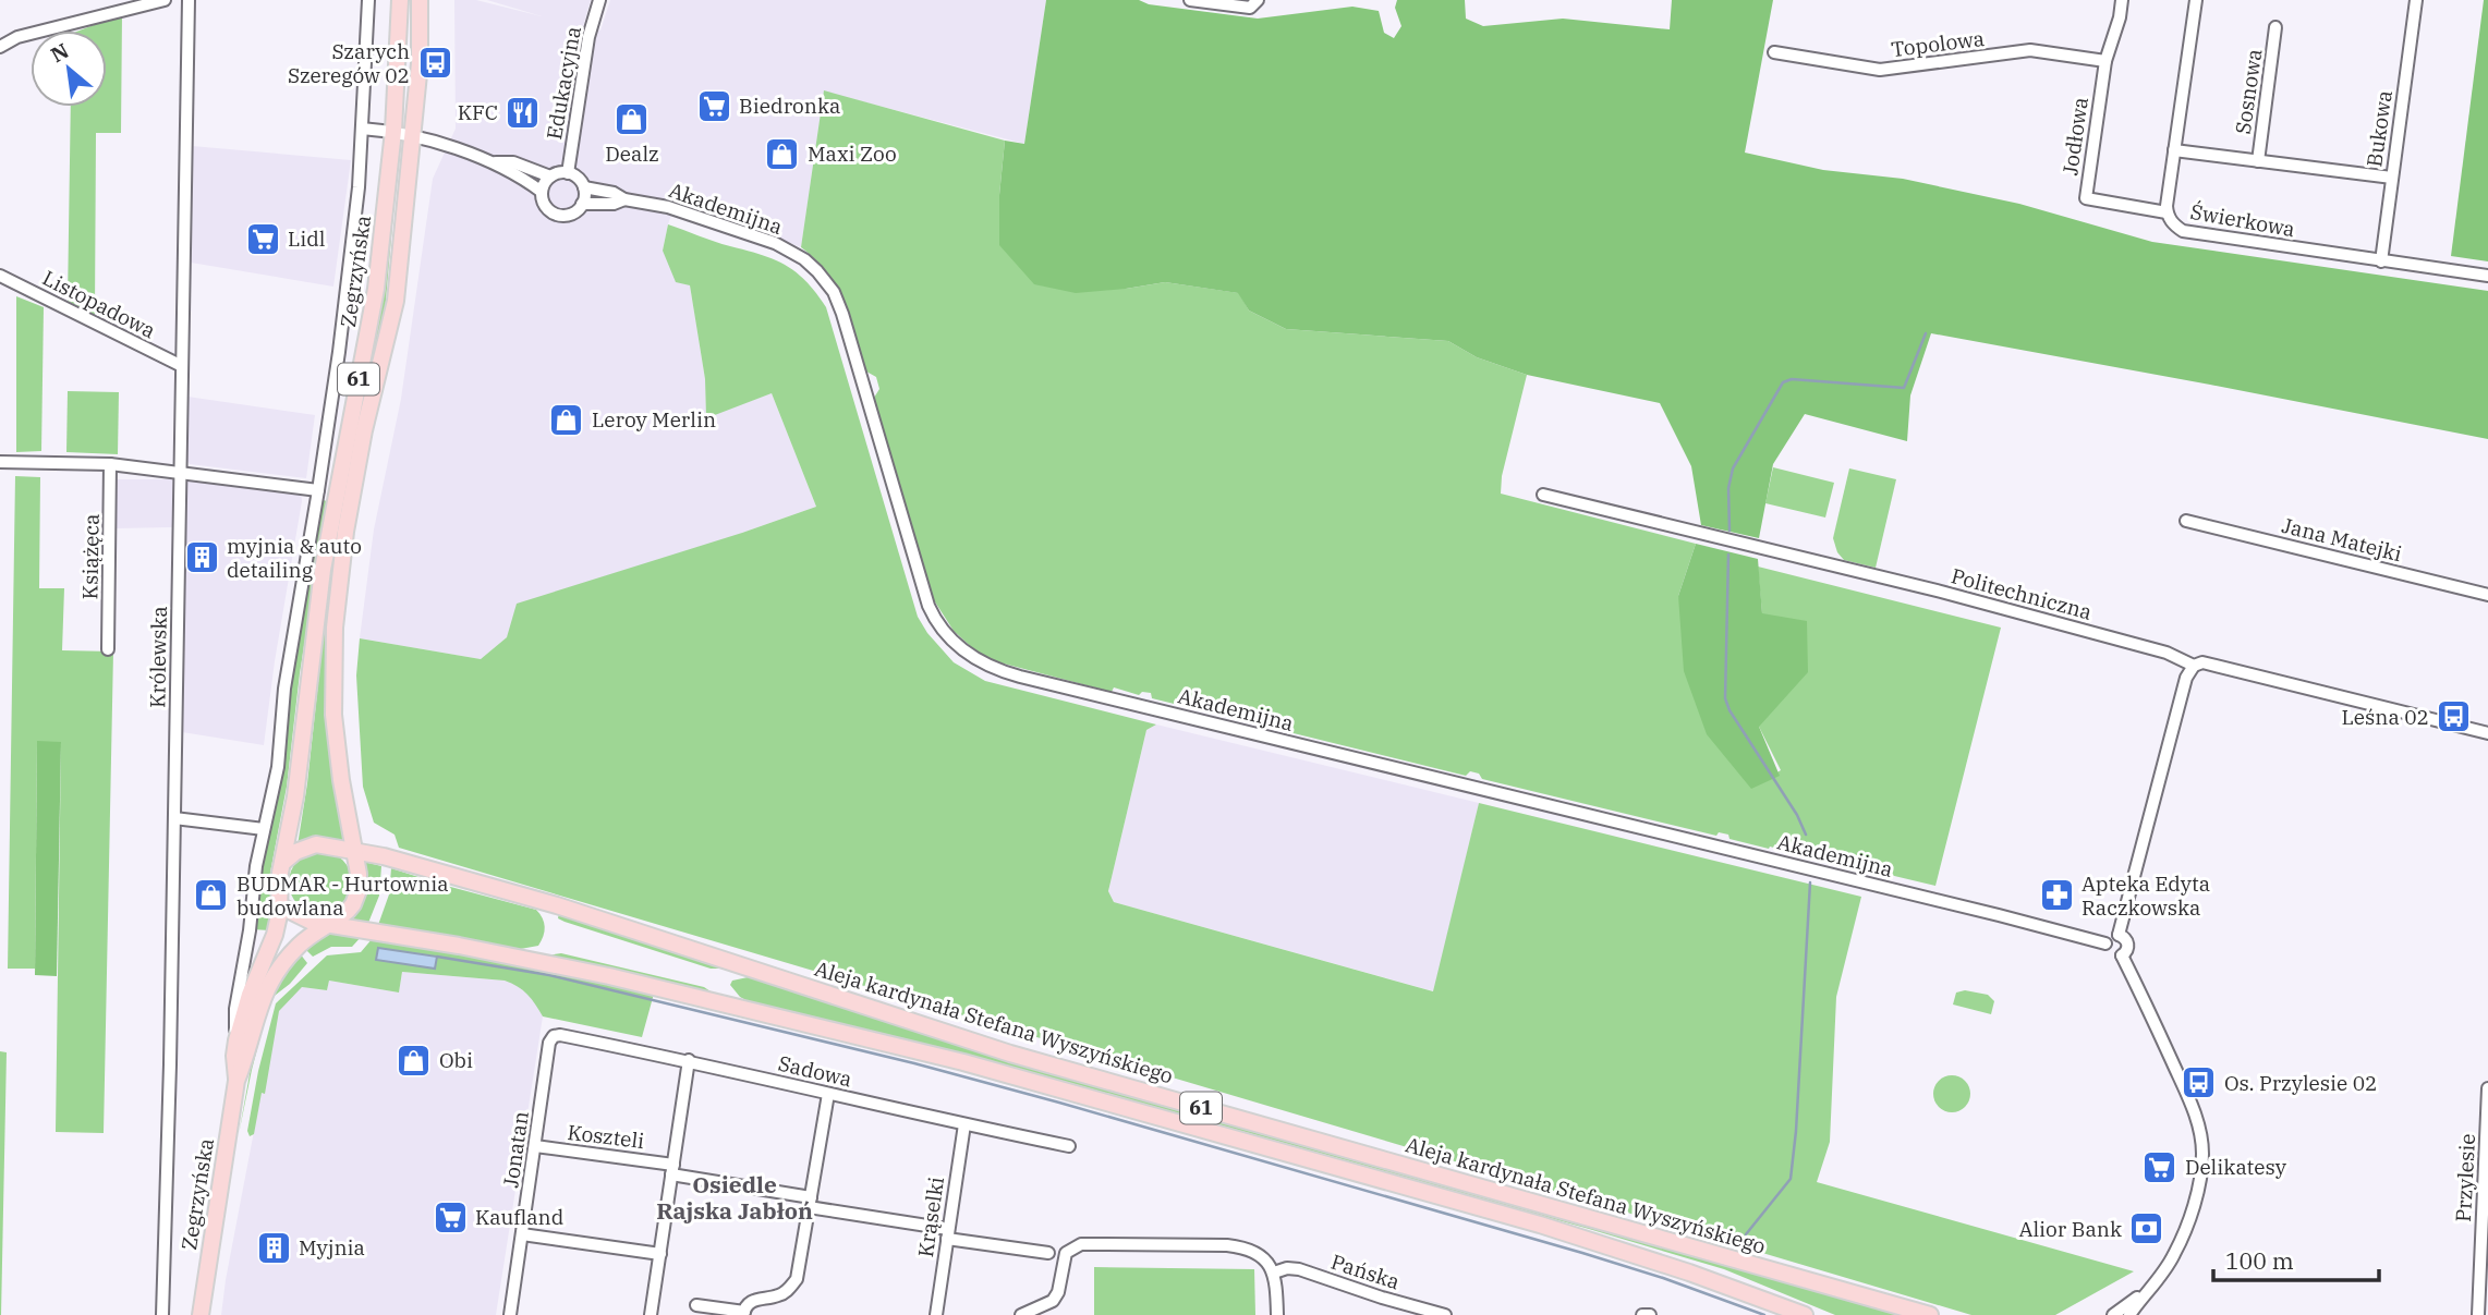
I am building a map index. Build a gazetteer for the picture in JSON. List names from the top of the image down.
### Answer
{
  "streets": {
    "main road": ["Zegrzyńska", "61", "Aleja kardynała Stefana Wyszyńskiego"],
    "street": [
      "Topolowa",
      "Edukacyjna",
      "Sosnowa",
      "Bukowa",
      "Jodłowa",
      "Akademijna",
      "Świerkowa",
      "Listopadowa",
      "Jana Matejki",
      "Książęca",
      "Politechniczna",
      "Królewska",
      "Sadowa",
      "Koszteli",
      "Jonatan",
      "Przylesie",
      "Krąselki",
      "Pańska"
    ]
  },
  "crossings": [
    ["Topolowa", "Jodłowa"],
    ["Edukacyjna", "Akademijna"],
    ["Sosnowa", "Bukowa"],
    ["Sosnowa", "Świerkowa"],
    ["Bukowa", "Świerkowa"],
    ["Jodłowa", "Świerkowa"],
    ["Zegrzyńska", "61"],
    ["Zegrzyńska", "Aleja kardynała Stefana Wyszyńskiego"],
    ["Listopadowa", "Królewska"],
    ["61", "Aleja kardynała Stefana Wyszyńskiego"],
    ["Sadowa", "Jonatan"],
    ["Sadowa", "Krąselki"],
    ["Koszteli", "Jonatan"],
    ["Koszteli", "Krąselki"]
  ],
  "districts": ["Osiedle Rajska Jabłoń"],
  "places": {
    "bus stop": ["Szarych Szeregów 02", "Leśna 02", "Os. Przylesie 02"],
    "supermarket": [
      "Biedronka",
      "Lidl",
      "Delikatesy",
      "Kaufland"
    ],
    "restaurant": ["KFC"],
    "shop": [
      "Dealz",
      "Maxi Zoo",
      "Leroy Merlin",
      "BUDMAR - Hurtownia budowlana",
      "Obi"
    ],
    "building": ["myjnia & auto detailing", "Myjnia"],
    "pharmacy": ["Apteka Edyta Raczkowska"],
    "bank": ["Alior Bank"]
  },
  "scale_bar": "100 m",
  "north": "top left"
}
